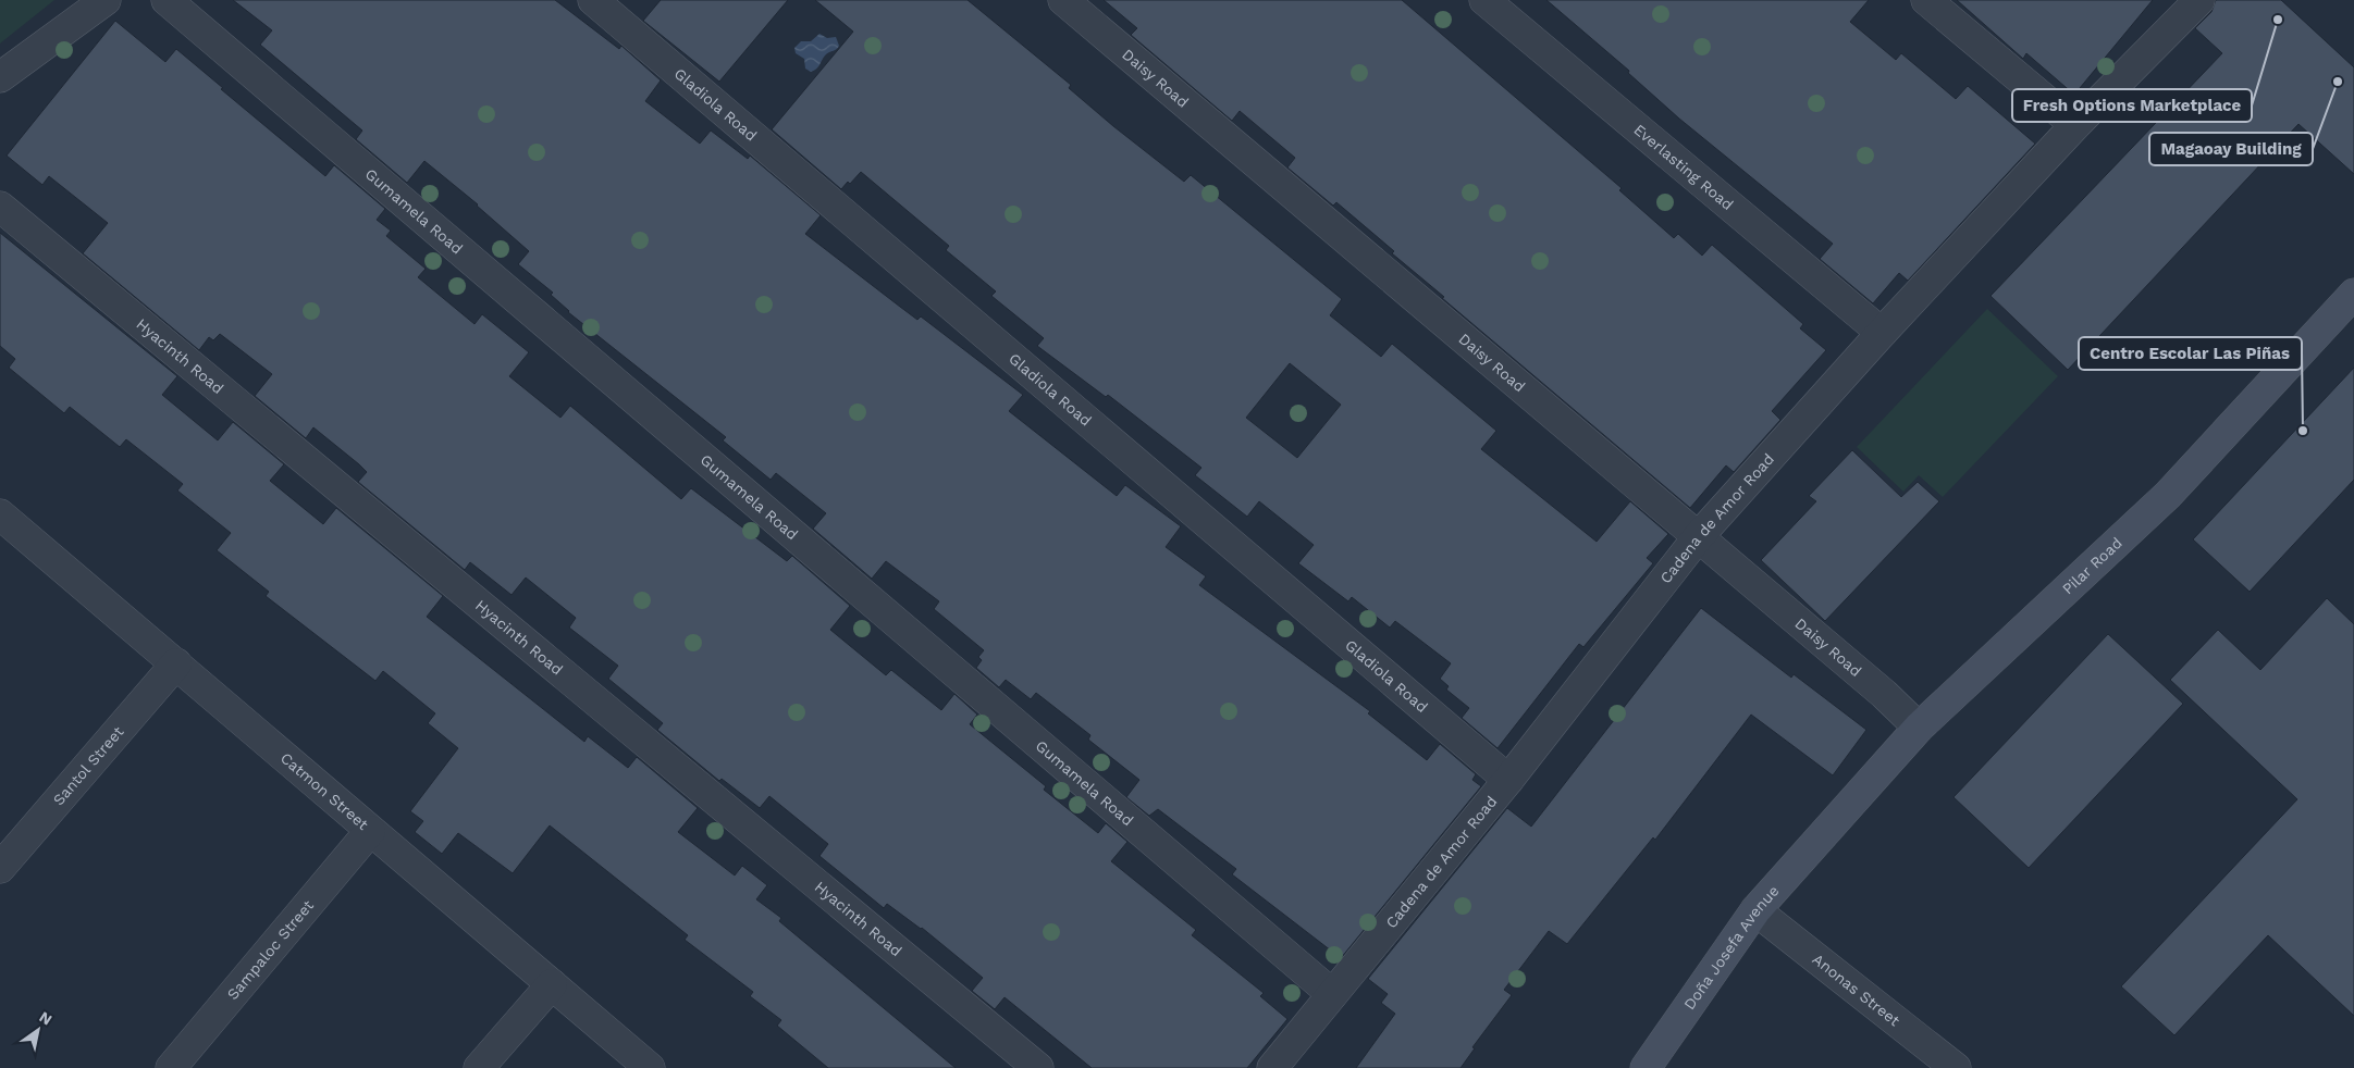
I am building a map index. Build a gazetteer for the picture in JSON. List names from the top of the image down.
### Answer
{
  "streets": {
    "street": [
      "Daisy Road",
      "Gladiola Road",
      "Everlasting Road",
      "Gumamela Road",
      "Hyacinth Road",
      "Cadena de Amor Road",
      "Pilar Road",
      "Santol Street",
      "Catmon Street",
      "Doña Josefa Avenue",
      "Sampaloc Street",
      "Anonas Street"
    ]
  },
  "crossings": [
    ["Daisy Road", "Cadena de Amor Road"],
    ["Daisy Road", "Pilar Road"],
    ["Gladiola Road", "Cadena de Amor Road"],
    ["Everlasting Road", "Cadena de Amor Road"],
    ["Gumamela Road", "Cadena de Amor Road"],
    ["Pilar Road", "Doña Josefa Avenue"],
    ["Santol Street", "Catmon Street"],
    ["Catmon Street", "Sampaloc Street"],
    ["Doña Josefa Avenue", "Anonas Street"]
  ],
  "places": ["Fresh Options Marketplace", "Magaoay Building", "Centro Escolar Las Piñas"],
  "north": "top right"
}
